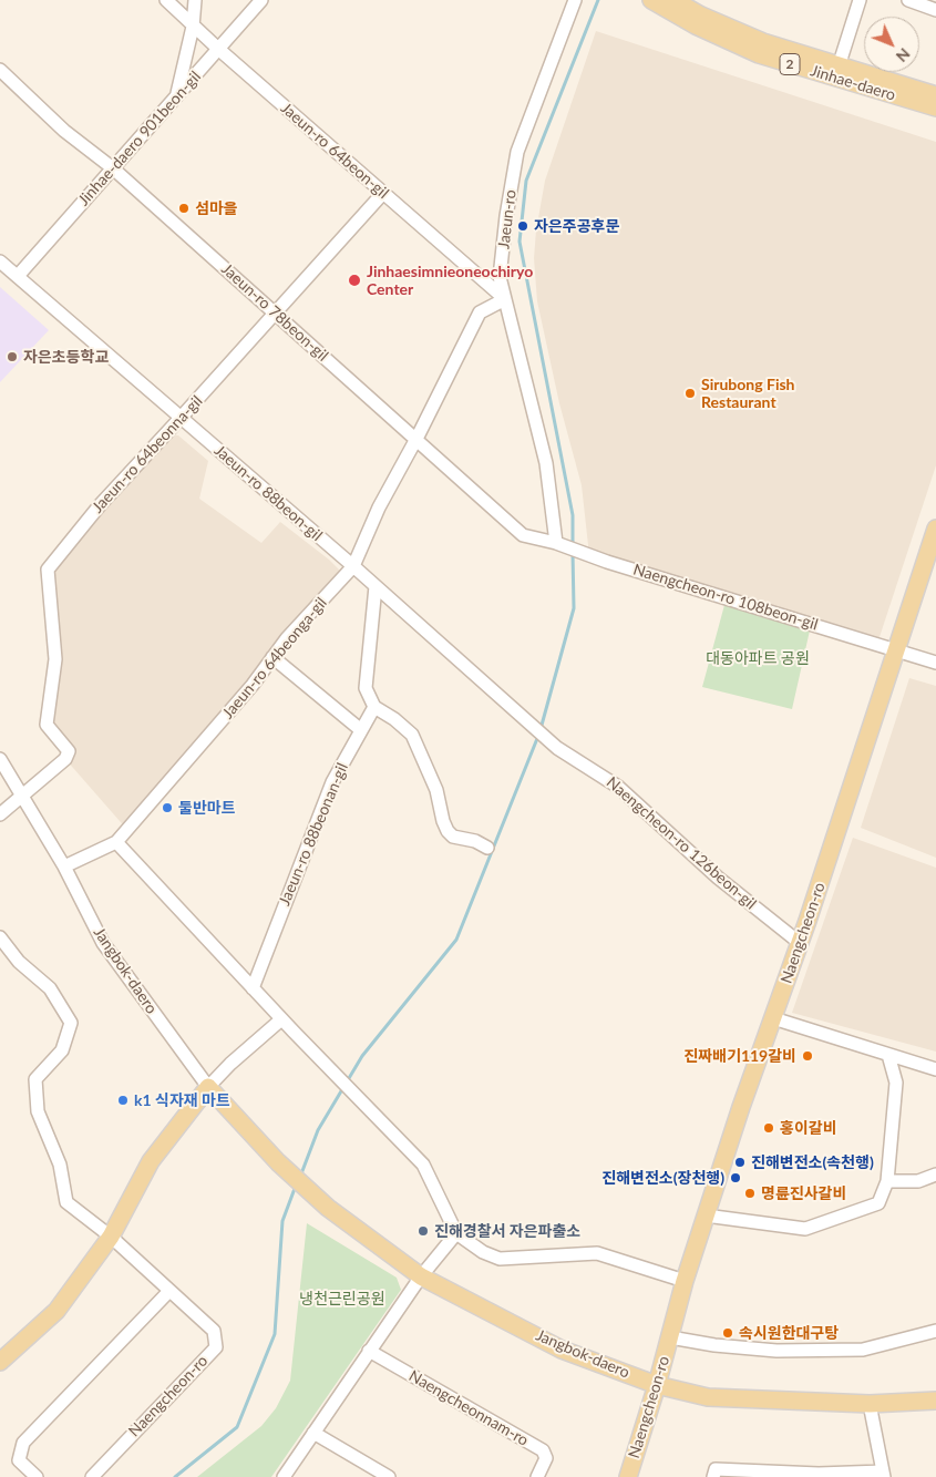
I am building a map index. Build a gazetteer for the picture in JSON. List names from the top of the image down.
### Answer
{
  "streets": {
    "main road": [
      "2",
      "Jinhae-daero",
      "Naengcheon-ro",
      "Jangbok-daero"
    ],
    "street": [
      "Jinhae-daero 901beon-gil",
      "Jaeun-ro 64beon-gil",
      "Jaeun-ro",
      "Jaeun-ro 78beon-gil",
      "Jaeun-ro 64beonna-gil",
      "Jaeun-ro 88beon-gil",
      "Naengcheon-ro 108beon-gil",
      "Jaeun-ro 64beonga-gil",
      "Jaeun-ro 88beonan-gil",
      "Naengcheon-ro 126beon-gil",
      "Naengcheonnam-ro"
    ]
  },
  "crossings": [
    ["Jinhae-daero 901beon-gil", "Jaeun-ro 64beon-gil"],
    ["Jinhae-daero 901beon-gil", "Jaeun-ro 78beon-gil"],
    ["Jinhae-daero 901beon-gil", "Jaeun-ro 88beon-gil"],
    ["Jaeun-ro 64beon-gil", "Jaeun-ro"],
    ["Jaeun-ro 64beon-gil", "Jaeun-ro 64beonna-gil"],
    ["Jaeun-ro 64beon-gil", "Jaeun-ro 64beonga-gil"],
    ["Jaeun-ro", "Jaeun-ro 78beon-gil"],
    ["Jaeun-ro", "Naengcheon-ro 108beon-gil"],
    ["Jaeun-ro", "Jaeun-ro 64beonga-gil"],
    ["Jaeun-ro 78beon-gil", "Jaeun-ro 64beonna-gil"],
    ["Jaeun-ro 78beon-gil", "Naengcheon-ro 108beon-gil"],
    ["Jaeun-ro 78beon-gil", "Jaeun-ro 64beonga-gil"],
    ["Jaeun-ro 64beonna-gil", "Jaeun-ro 88beon-gil"],
    ["Jaeun-ro 64beonna-gil", "Jangbok-daero"],
    ["Jaeun-ro 88beon-gil", "Jaeun-ro 64beonga-gil"],
    ["Jaeun-ro 88beon-gil", "Naengcheon-ro 126beon-gil"],
    ["Naengcheon-ro 108beon-gil", "Naengcheon-ro"],
    ["Jaeun-ro 64beonga-gil", "Jangbok-daero"],
    ["Naengcheon-ro 126beon-gil", "Naengcheon-ro"],
    ["Naengcheon-ro", "Jangbok-daero"]
  ],
  "parks": ["대동아파트 공원", "냉천근린공원"],
  "places": [
    "섬마을",
    "자은주공후문",
    "Jinhaesimnieoneochiryo Center",
    "자은초등학교",
    "Sirubong Fish Restaurant",
    "둘반마트",
    "진짜배기119갈비",
    "k1 식자재 마트",
    "홍이갈비",
    "진해변전소(속천행)",
    "진해변전소(장천행)",
    "명륜진사갈비",
    "진해경찰서 자은파출소",
    "속시원한대구탕"
  ],
  "north": "bottom right"
}
